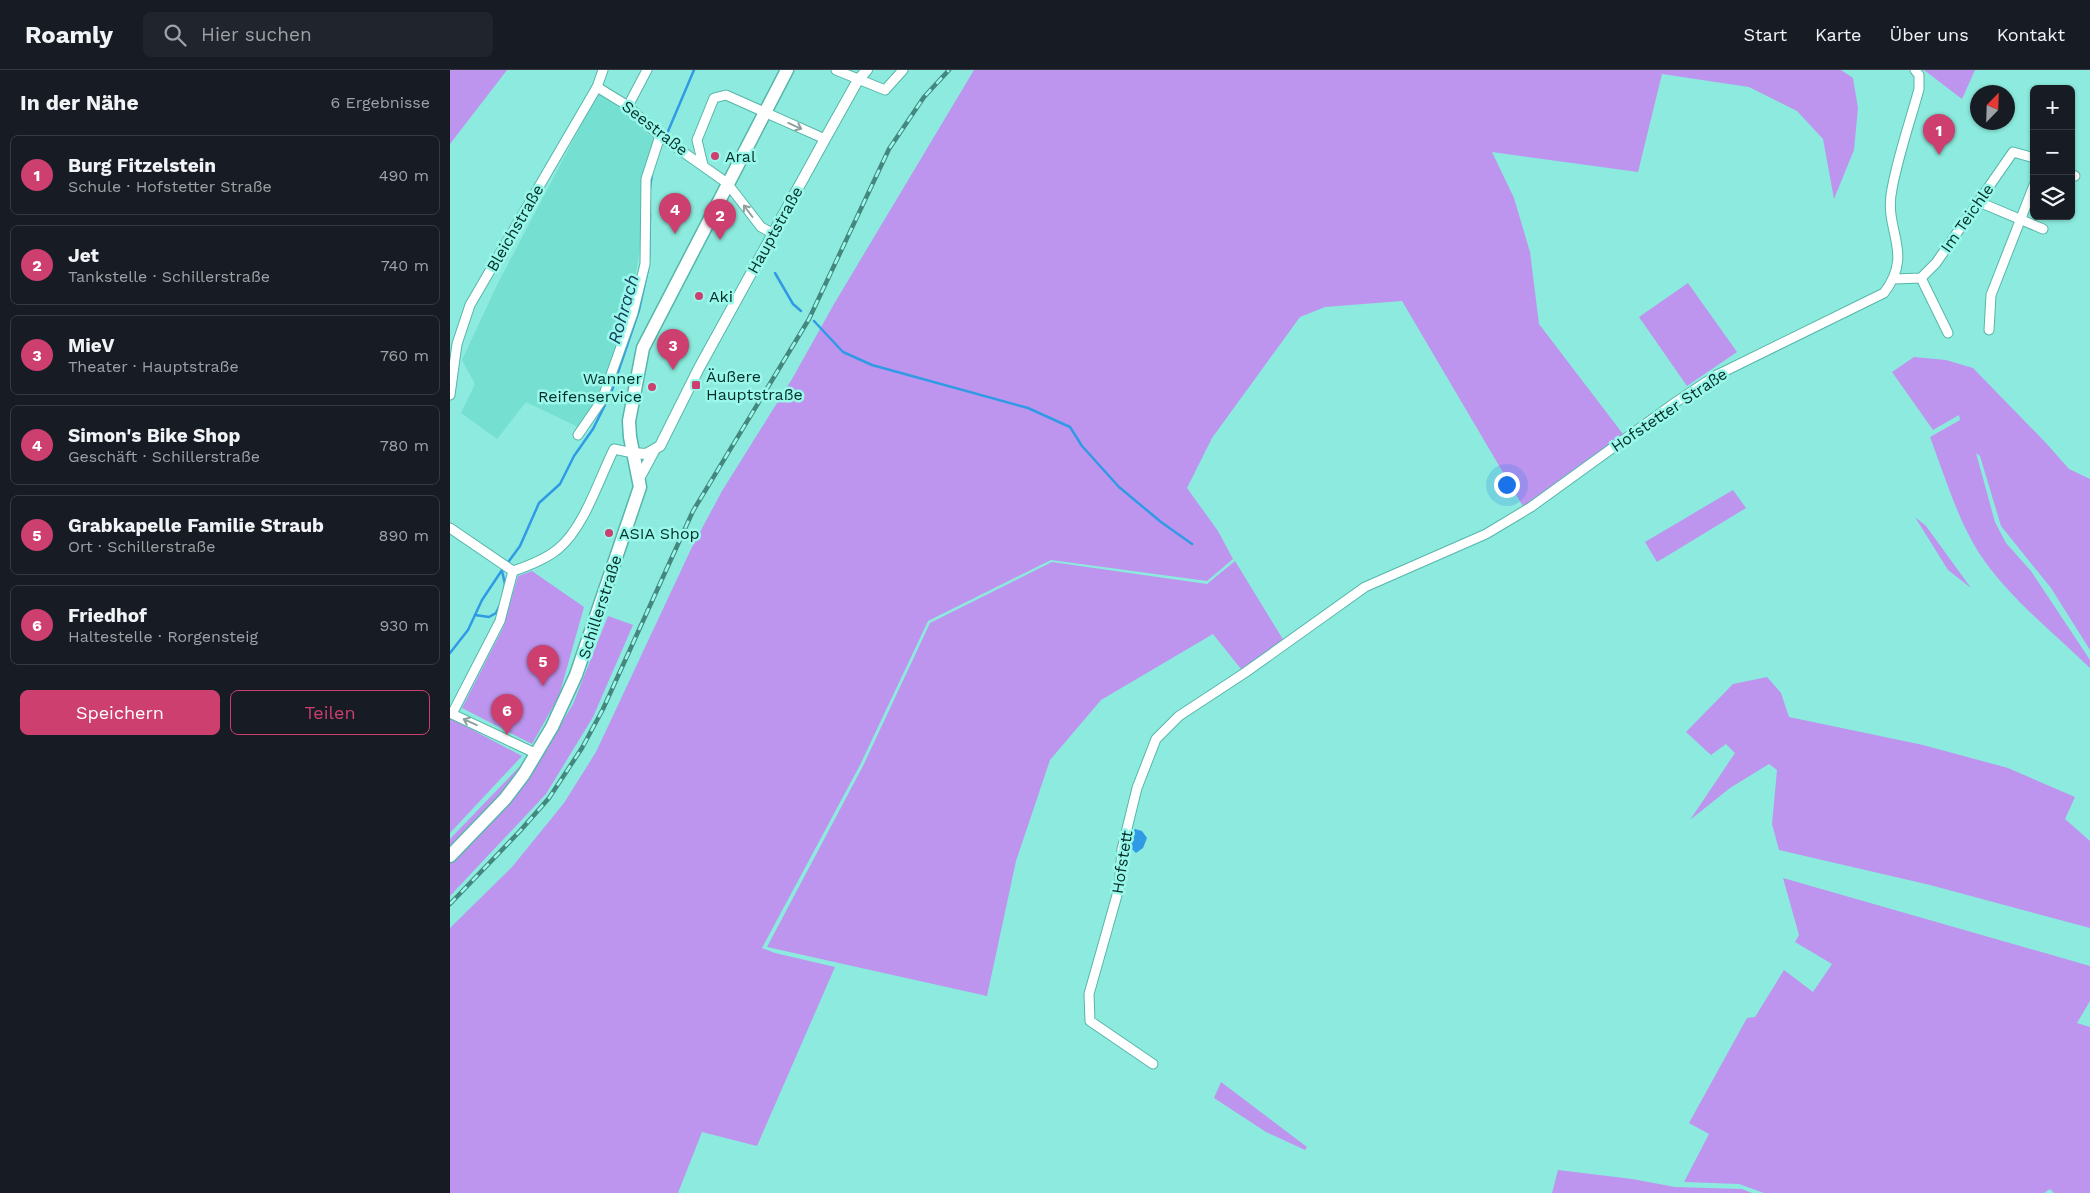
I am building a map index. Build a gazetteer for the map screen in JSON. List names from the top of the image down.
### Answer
{
  "streets": {
    "main road": ["Schillerstraße"],
    "street": [
      "Seestraße",
      "Im Teichle",
      "Bleichstraße",
      "Hauptstraße",
      "Hofstetter Straße",
      "Hofstett"
    ]
  },
  "crossings": [
    ["Seestraße", "Bleichstraße"],
    ["Seestraße", "Hauptstraße"],
    ["Seestraße", "Schillerstraße"],
    ["Hauptstraße", "Schillerstraße"],
    ["Hofstetter Straße", "Hofstett"]
  ],
  "water": ["Rohrach"],
  "places": {
    "other": [
      "Aral",
      "Aki",
      "Wanner Reifenservice",
      "ASIA Shop"
    ],
    "transit": ["Äußere Hauptstraße"]
  },
  "north": "top right",
  "page": {
    "header": "Roamly",
    "search": "Hier suchen",
    "nav": [
      "Start",
      "Karte",
      "Über uns",
      "Kontakt"
    ],
    "heading": ["In der Nähe", "6 Ergebnisse"],
    "map_buttons": ["+", "−"],
    "pins": [
      "1",
      "4",
      "2",
      "3",
      "5",
      "6"
    ],
    "list": [
      {
        "mark": "1",
        "name": "Burg Fitzelstein",
        "note": "Schule · Hofstetter Straße",
        "value": "490 m"
      },
      {
        "mark": "2",
        "name": "Jet",
        "note": "Tankstelle · Schillerstraße",
        "value": "740 m"
      },
      {
        "mark": "3",
        "name": "MieV",
        "note": "Theater · Hauptstraße",
        "value": "760 m"
      },
      {
        "mark": "4",
        "name": "Simon's Bike Shop",
        "note": "Geschäft · Schillerstraße",
        "value": "780 m"
      },
      {
        "mark": "5",
        "name": "Grabkapelle Familie Straub",
        "note": "Ort · Schillerstraße",
        "value": "890 m"
      },
      {
        "mark": "6",
        "name": "Friedhof",
        "note": "Haltestelle · Rorgensteig",
        "value": "930 m"
      }
    ],
    "buttons": ["Speichern", "Teilen"]
  }
}
